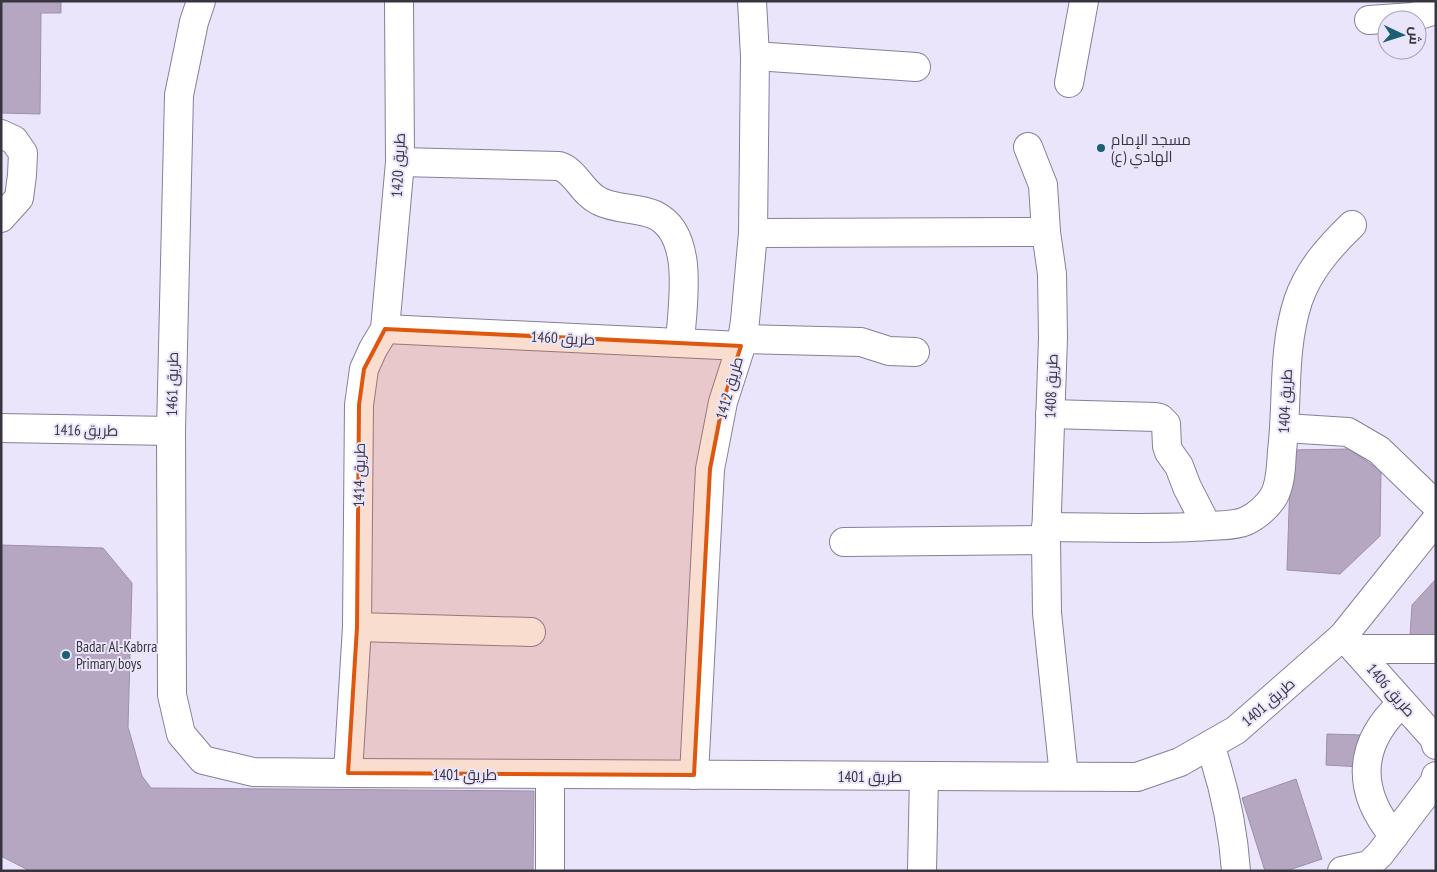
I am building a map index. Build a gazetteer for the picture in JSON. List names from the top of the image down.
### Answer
{
  "streets": {
    "street": [
      "طريق 1420",
      "طريق 1460",
      "طريق 1461",
      "طريق 1408",
      "طريق 1412",
      "طريق 1404",
      "طريق 1416",
      "طريق 1414",
      "طريق 1406",
      "طريق 1401"
    ]
  },
  "crossings": [
    ["طريق 1420", "طريق 1460"],
    ["طريق 1420", "طريق 1414"],
    ["طريق 1460", "طريق 1412"],
    ["طريق 1460", "طريق 1414"],
    ["طريق 1461", "طريق 1416"],
    ["طريق 1461", "طريق 1401"],
    ["طريق 1408", "طريق 1404"],
    ["طريق 1408", "طريق 1401"],
    ["طريق 1412", "طريق 1401"],
    ["طريق 1414", "طريق 1401"],
    ["طريق 1406", "طريق 1401"]
  ],
  "places": ["مسجد الإمام الهادي (ع)", "Badar Al-Kabrra Primary boys"],
  "north": "right"
}
